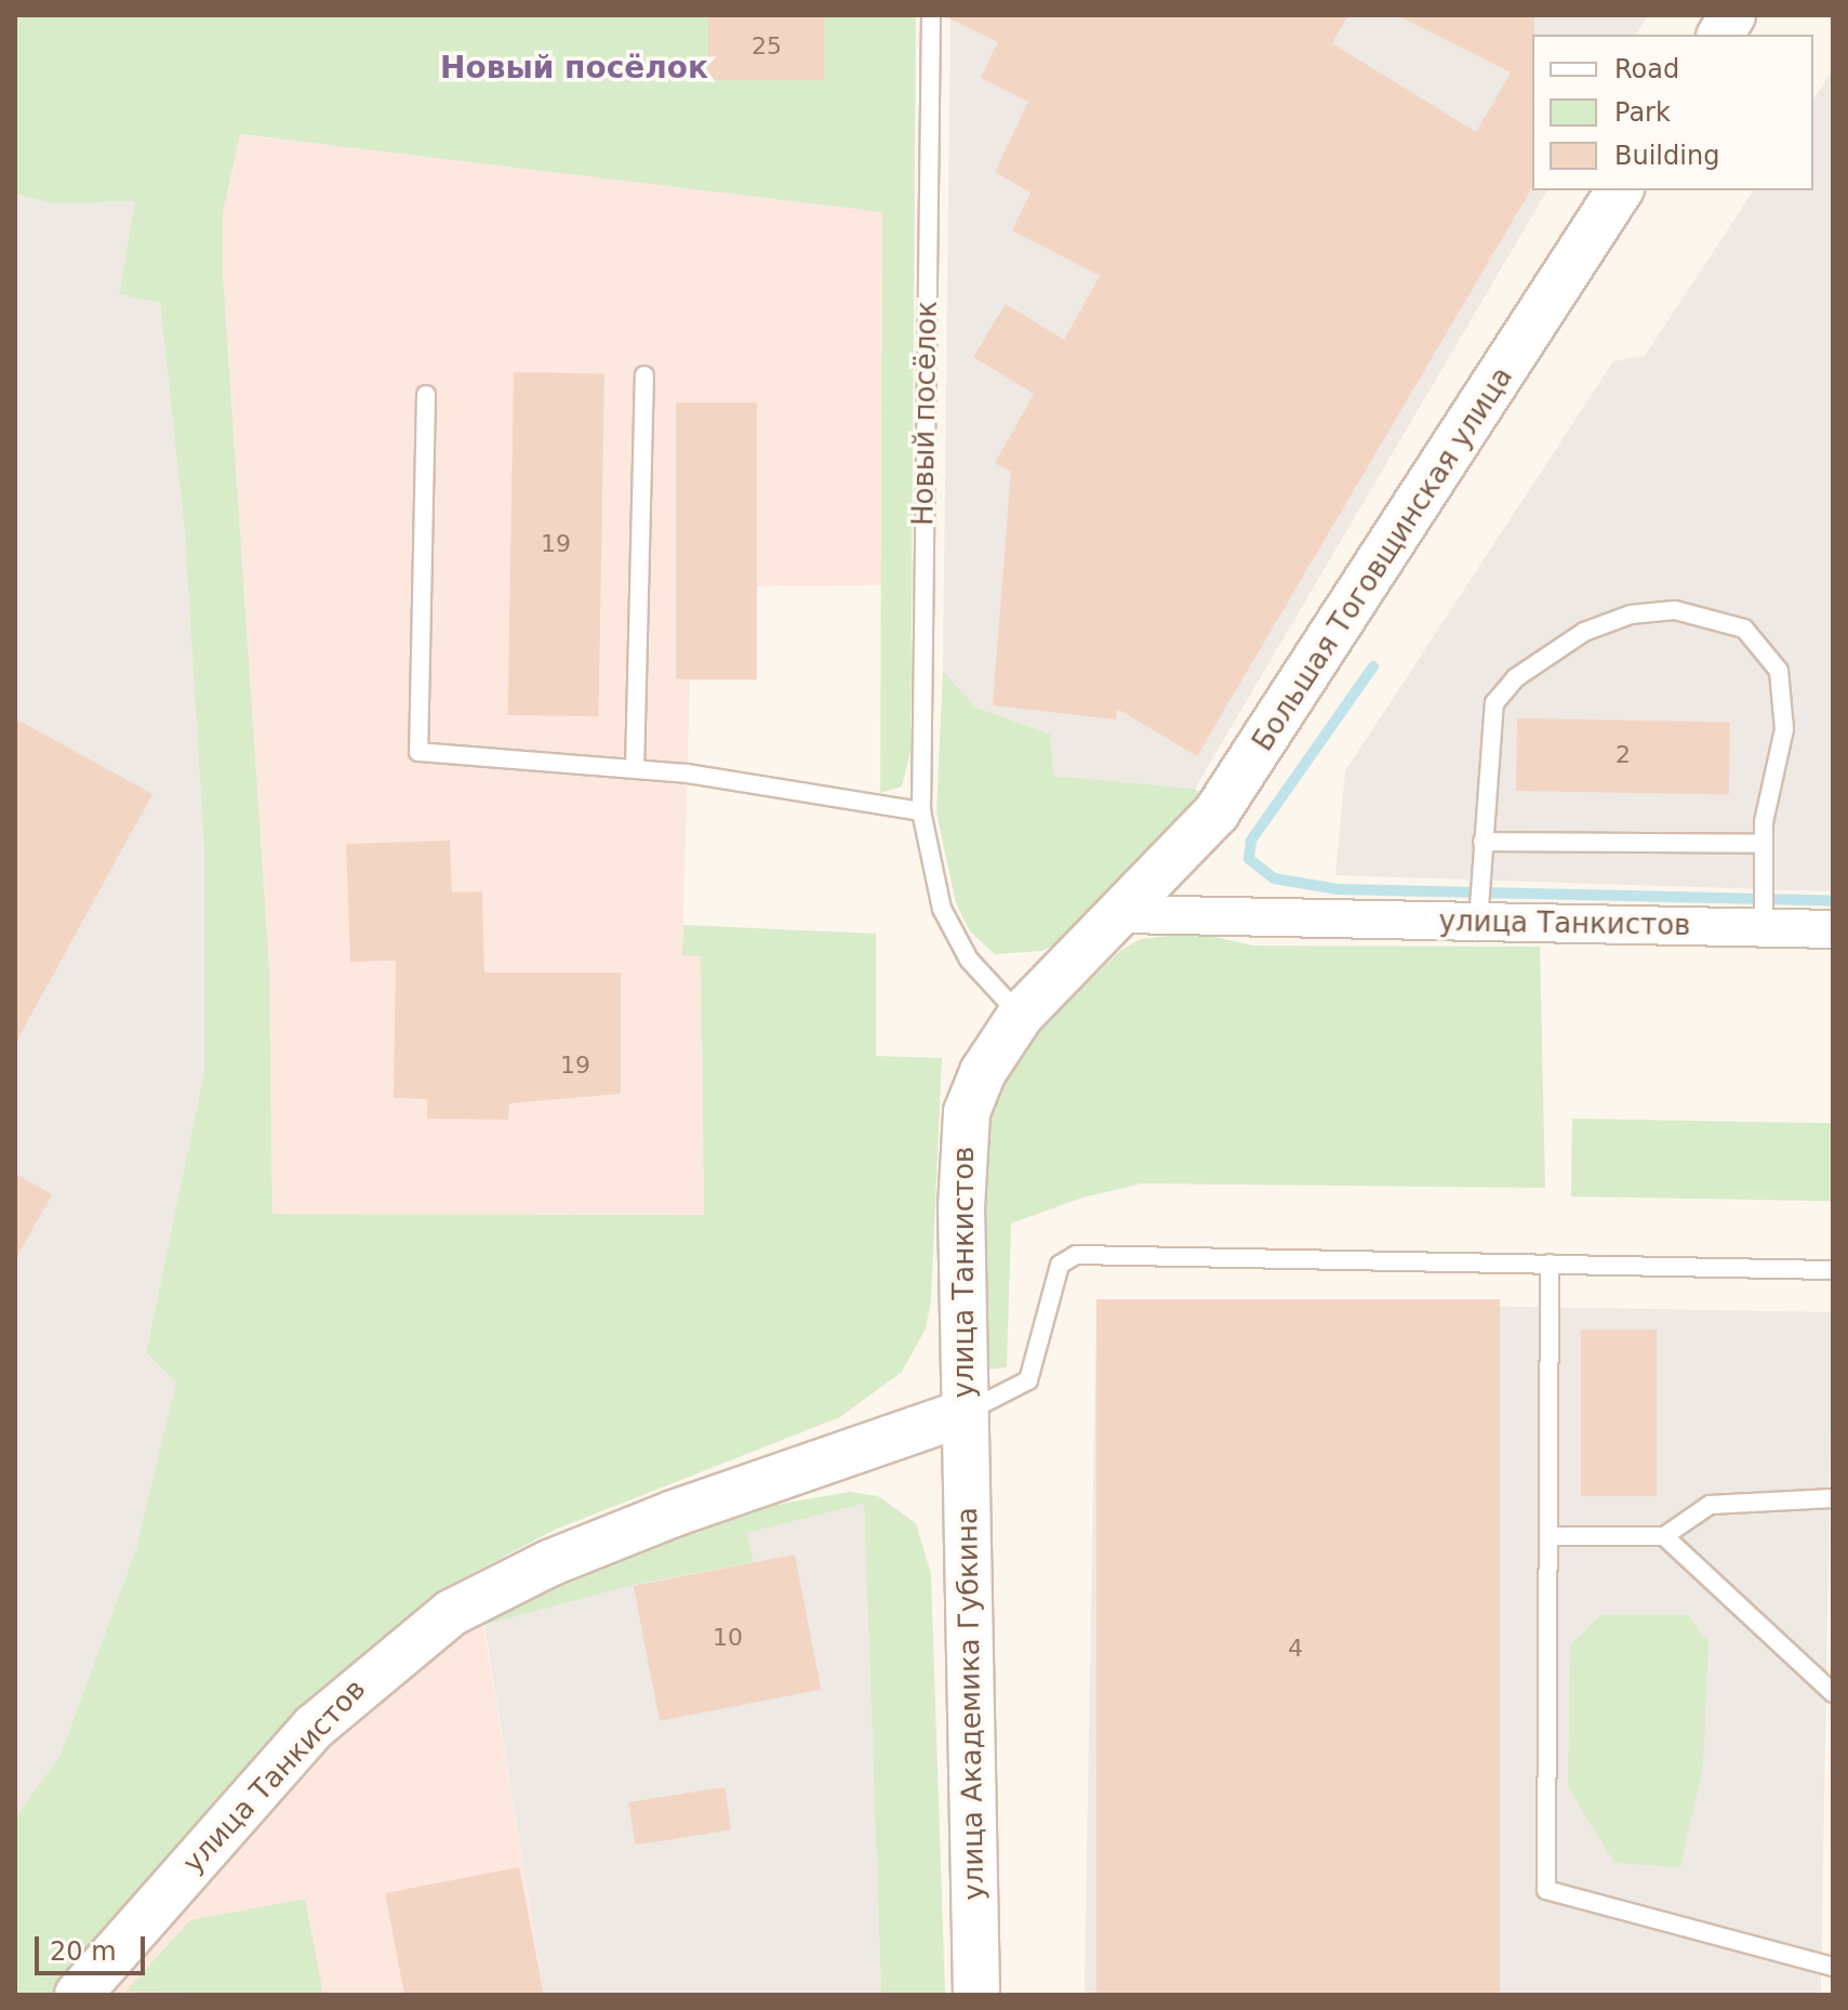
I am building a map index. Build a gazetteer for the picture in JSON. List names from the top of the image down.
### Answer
{
  "streets": {
    "street": ["Большая Тоговщинская улица", "улица Танкистов", "улица Академика Губкина"],
    "lane": ["Новый посёлок"]
  },
  "crossings": [
    ["Новый посёлок", "улица Танкистов"],
    ["Большая Тоговщинская улица", "улица Танкистов"],
    ["улица Танкистов", "улица Академика Губкина"]
  ],
  "districts": ["Новый посёлок"],
  "house_numbers": [
    "25",
    "19",
    "2",
    "19",
    "10",
    "4"
  ],
  "legend": ["Road", "Park", "Building"],
  "scale_bar": "20 m"
}
